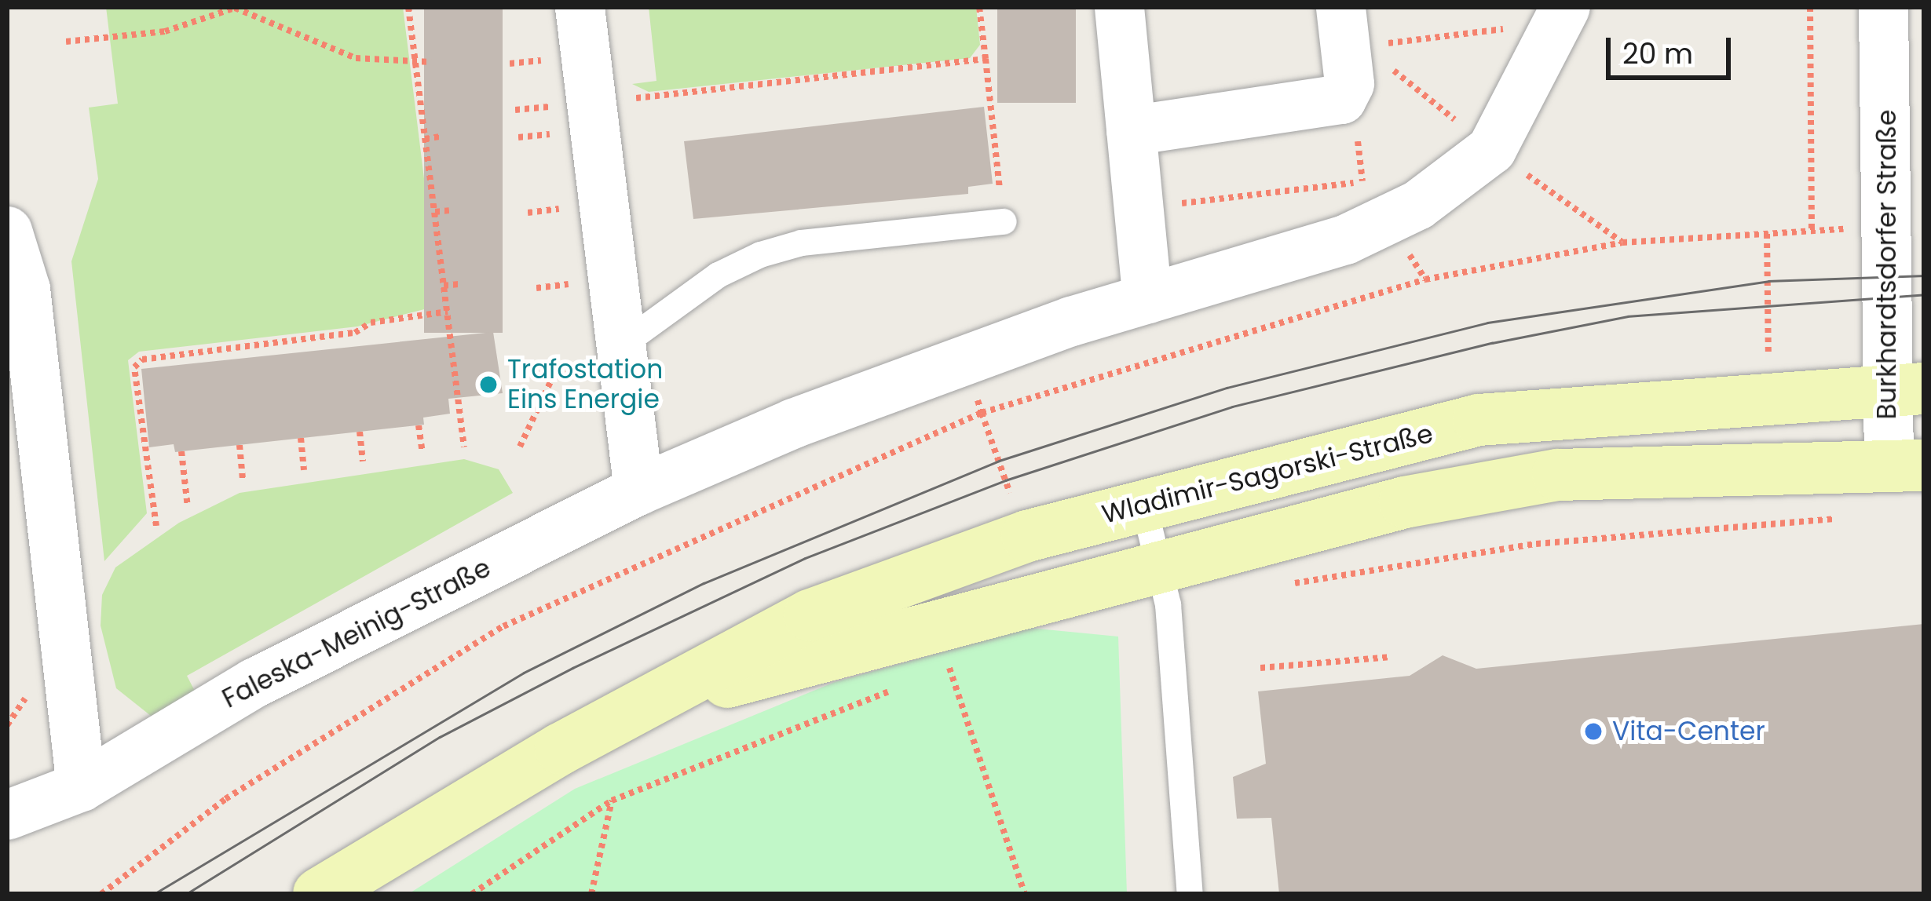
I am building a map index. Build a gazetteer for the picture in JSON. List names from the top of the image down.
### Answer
{
  "streets": {
    "main road": ["Wladimir-Sagorski-Straße"],
    "street": ["Burkhardtsdorfer Straße", "Faleska-Meinig-Straße"]
  },
  "crossings": [
    ["Burkhardtsdorfer Straße", "Wladimir-Sagorski-Straße"]
  ],
  "places": ["Trafostation Eins Energie", "Vita-Center"],
  "scale_bar": "20 m"
}
